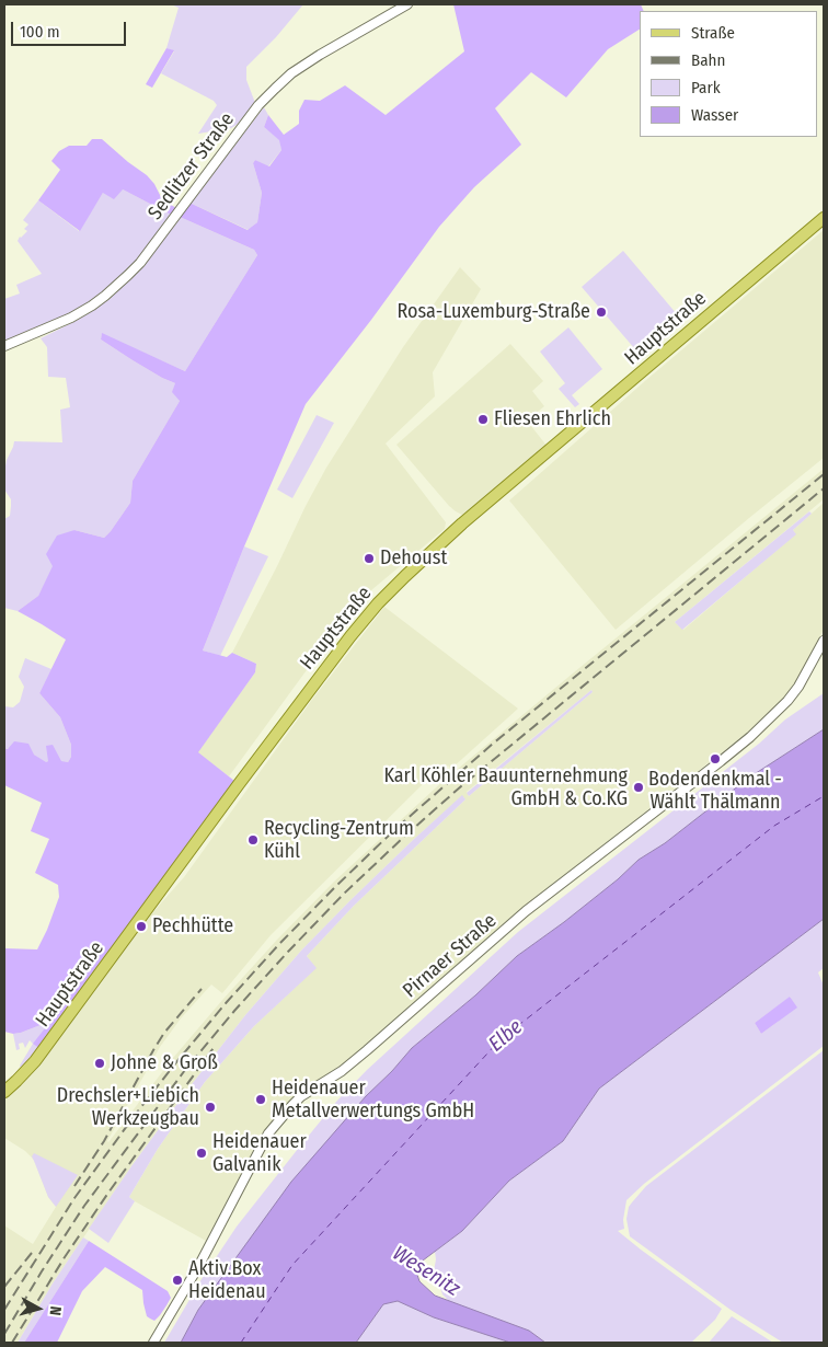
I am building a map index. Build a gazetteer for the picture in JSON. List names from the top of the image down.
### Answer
{
  "streets": {
    "main road": ["Hauptstraße"],
    "street": ["Sedlitzer Straße", "Pirnaer Straße"]
  },
  "water": ["Elbe", "Wesenitz"],
  "places": [
    "Rosa-Luxemburg-Straße",
    "Fliesen Ehrlich",
    "Dehoust",
    "Bodendenkmal - Wählt Thälmann",
    "Karl Köhler Bauunternehmung GmbH & Co.KG",
    "Recycling-Zentrum Kühl",
    "Pechhütte",
    "Johne & Groß",
    "Heidenauer Metallverwertungs GmbH",
    "Drechsler+Liebich Werkzeugbau",
    "Heidenauer Galvanik",
    "Aktiv.Box Heidenau"
  ],
  "legend": [
    "Straße",
    "Bahn",
    "Park",
    "Wasser"
  ],
  "scale_bar": "100 m",
  "north": "right"
}
